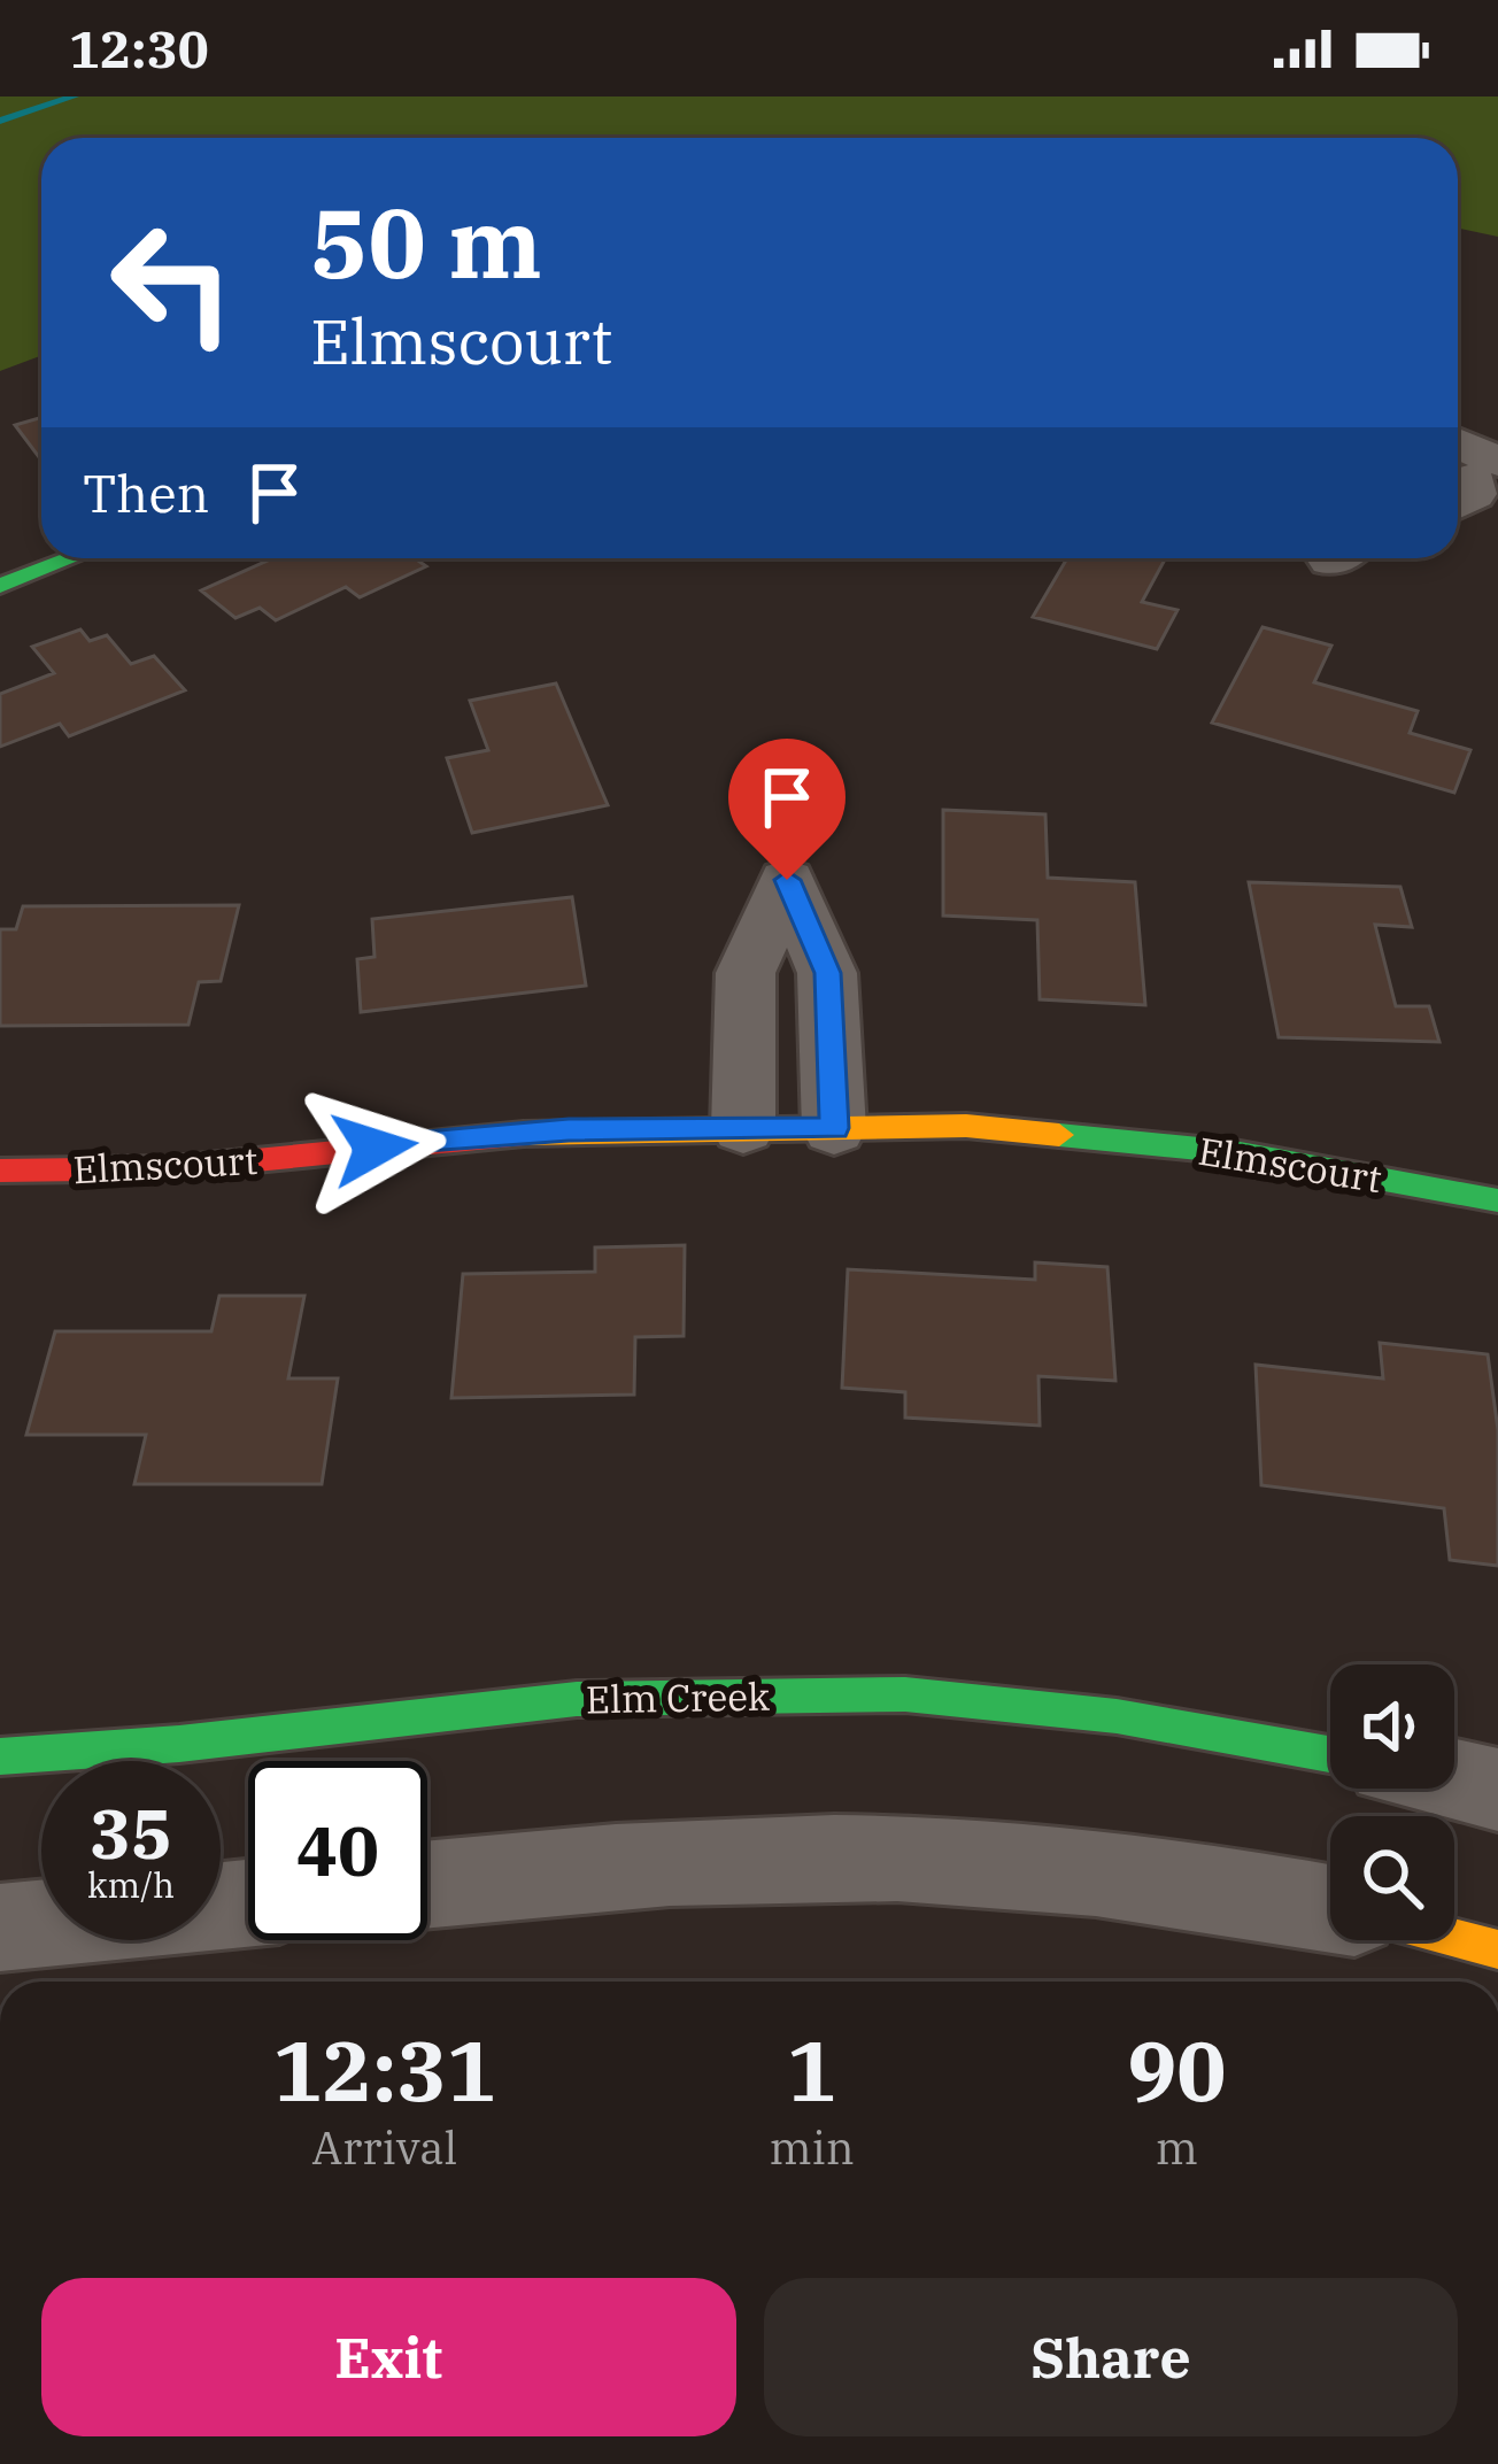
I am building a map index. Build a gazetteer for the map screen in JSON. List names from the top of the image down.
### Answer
{
  "streets": {
    "street": ["Elmscourt", "Elm Creek"]
  },
  "page": {
    "status": "12:30",
    "turn": ["50 m", "Elmscourt"],
    "then": "Then",
    "speed": "35 km/h",
    "limit": "40",
    "eta": [
      "12:31",
      "Arrival",
      "1",
      "min",
      "90",
      "m"
    ],
    "buttons": ["Exit", "Share"]
  }
}
